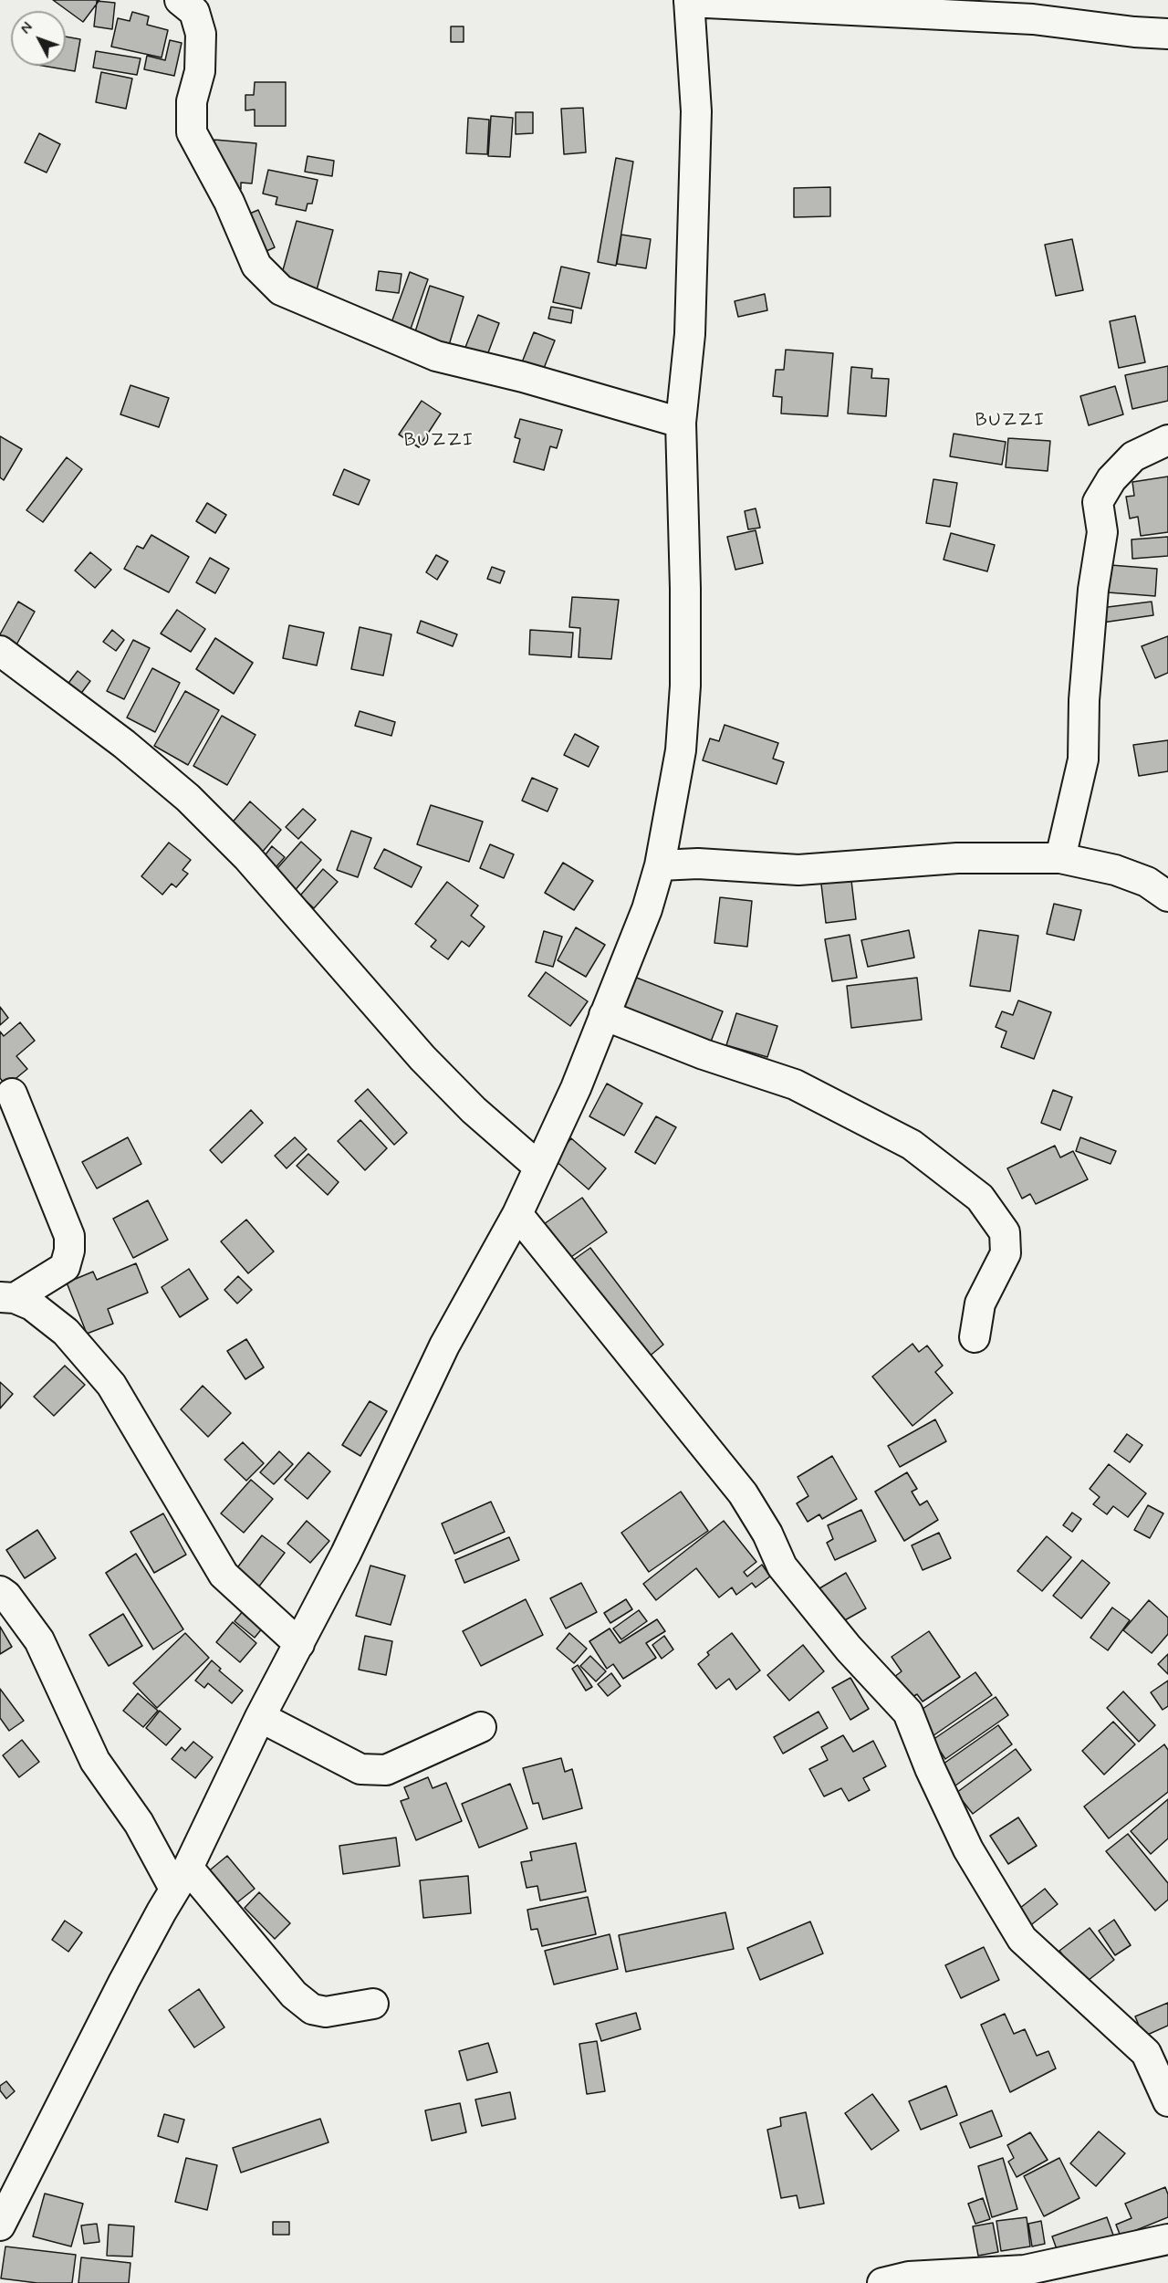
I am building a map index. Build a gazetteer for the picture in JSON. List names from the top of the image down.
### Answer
{
  "districts": ["BUZZI", "BUZZI"],
  "north": "top left"
}
